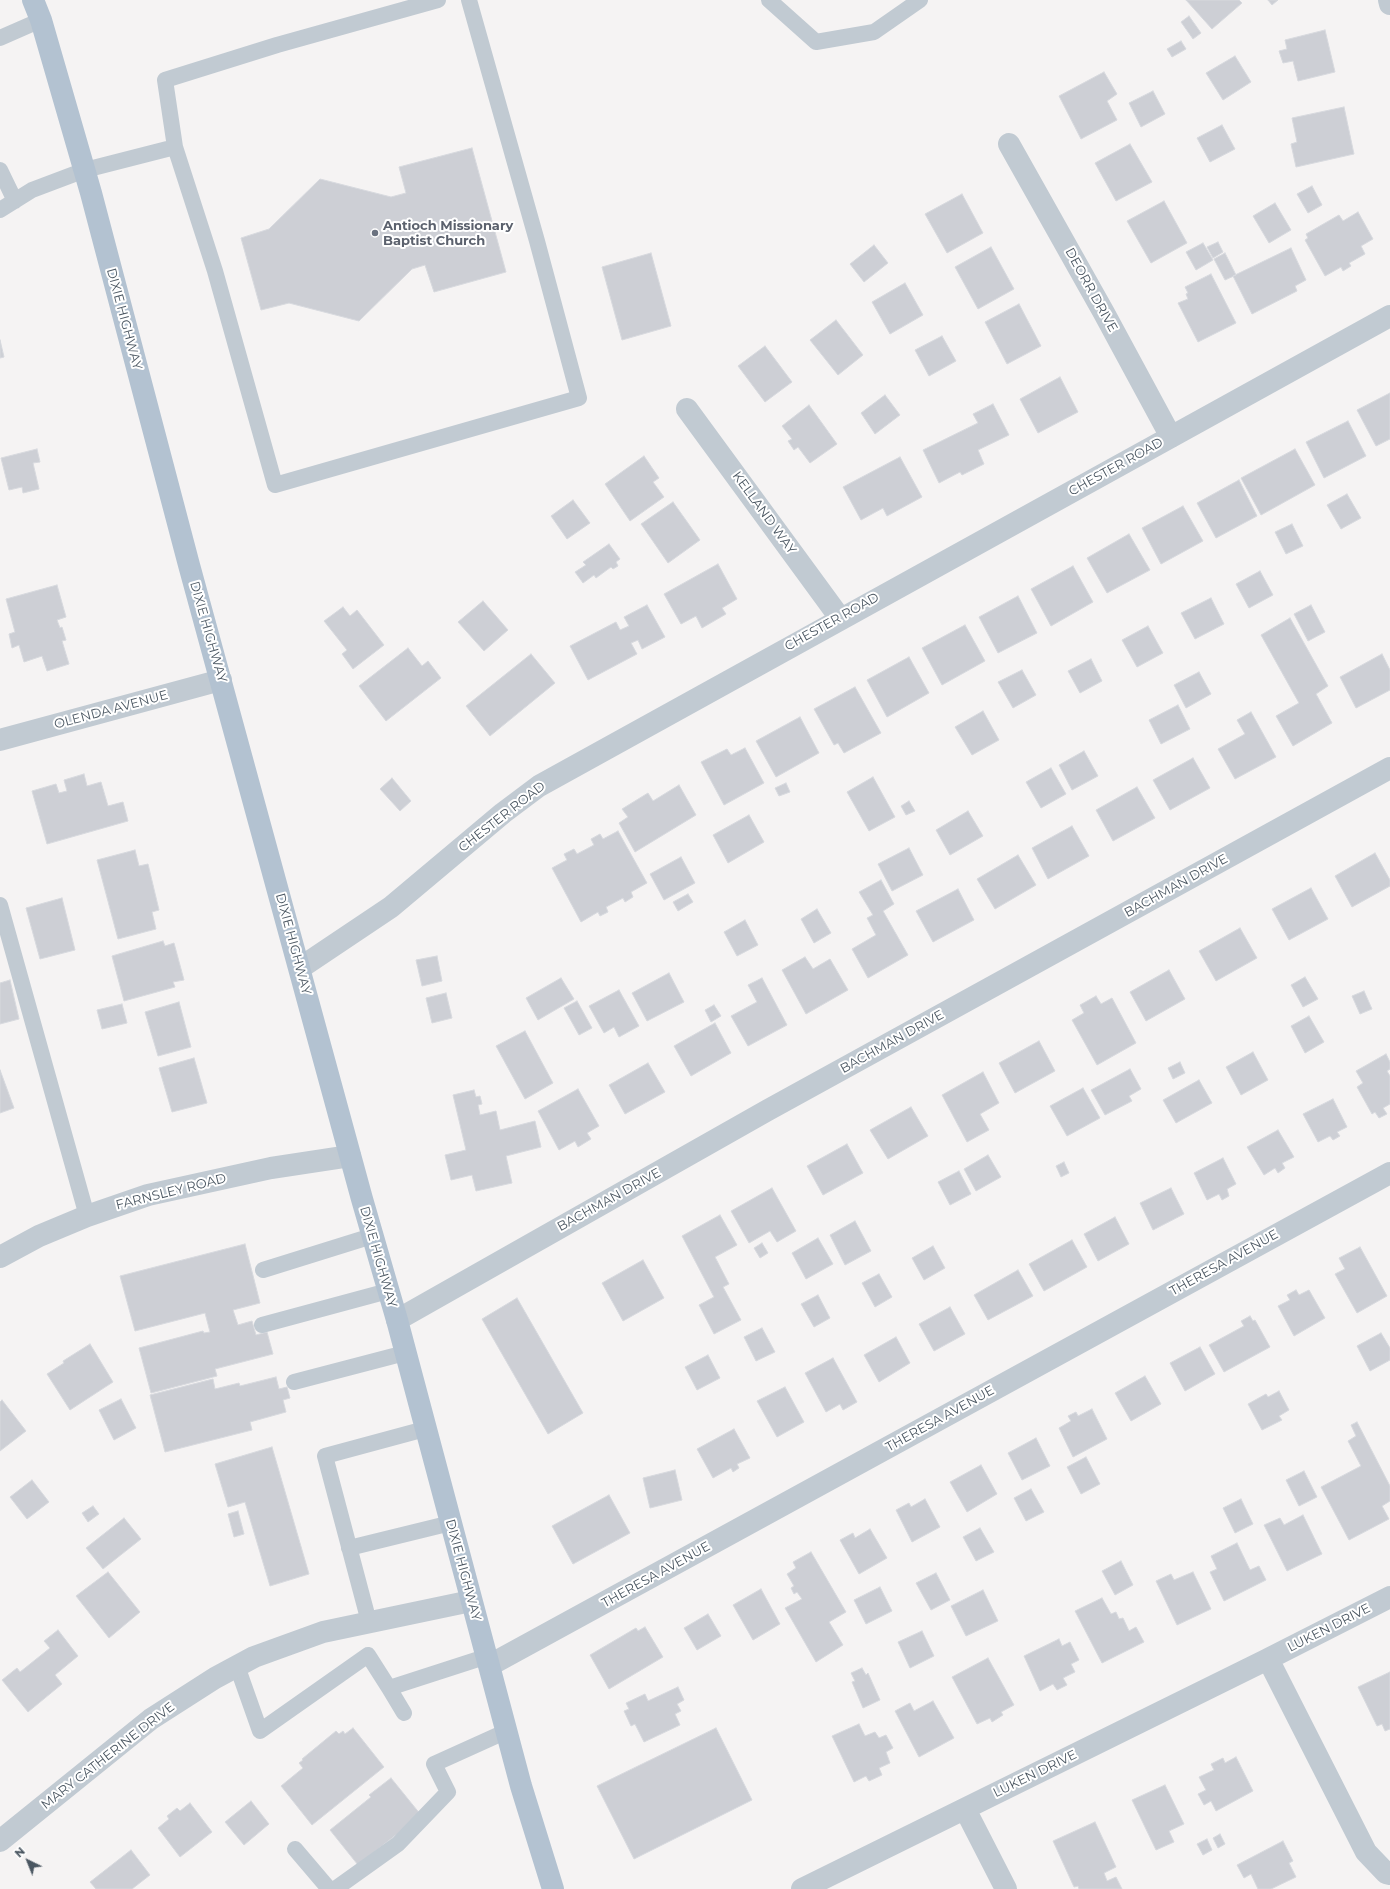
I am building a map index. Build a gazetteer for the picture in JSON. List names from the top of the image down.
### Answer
{
  "streets": {
    "main road": ["DIXIE HIGHWAY"],
    "street": [
      "DEORR DRIVE",
      "CHESTER ROAD",
      "KELLAND WAY",
      "OLENDA AVENUE",
      "BACHMAN DRIVE",
      "FARNSLEY ROAD",
      "THERESA AVENUE",
      "LUKEN DRIVE",
      "MARY CATHERINE DRIVE"
    ]
  },
  "crossings": [
    ["DEORR DRIVE", "CHESTER ROAD"],
    ["DIXIE HIGHWAY", "CHESTER ROAD"],
    ["DIXIE HIGHWAY", "OLENDA AVENUE"],
    ["DIXIE HIGHWAY", "BACHMAN DRIVE"],
    ["DIXIE HIGHWAY", "FARNSLEY ROAD"],
    ["DIXIE HIGHWAY", "THERESA AVENUE"],
    ["DIXIE HIGHWAY", "MARY CATHERINE DRIVE"],
    ["CHESTER ROAD", "KELLAND WAY"]
  ],
  "places": ["Antioch Missionary Baptist Church"],
  "north": "top left"
}
